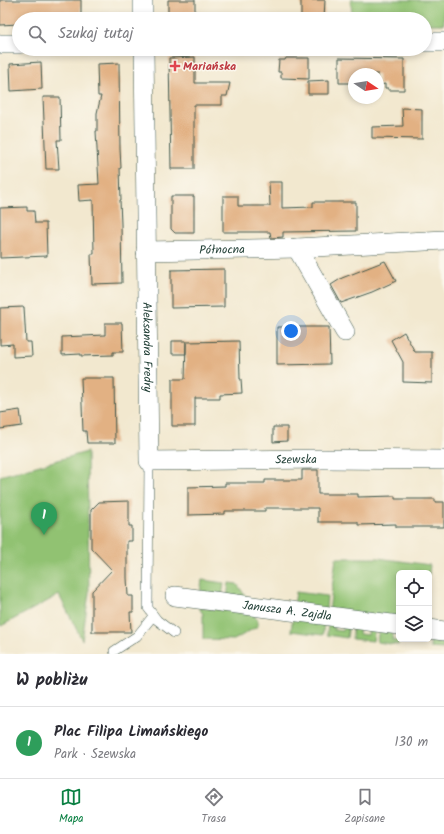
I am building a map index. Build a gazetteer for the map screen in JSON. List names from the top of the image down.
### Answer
{
  "streets": {
    "street": [
      "Północna",
      "Aleksandra Fredry",
      "Szewska",
      "Janusza A. Zajdla"
    ]
  },
  "crossings": [
    ["Północna", "Aleksandra Fredry"],
    ["Aleksandra Fredry", "Szewska"]
  ],
  "places": {
    "health": ["Mariańska"]
  },
  "north": "right",
  "page": {
    "search": "Szukaj tutaj",
    "pins": "1",
    "heading": "W pobliżu",
    "list": [
      {
        "mark": "1",
        "name": "Plac Filipa Limańskiego",
        "note": "Park · Szewska",
        "value": "130 m"
      }
    ],
    "nav": ["Mapa", "Trasa", "Zapisane"]
  }
}
